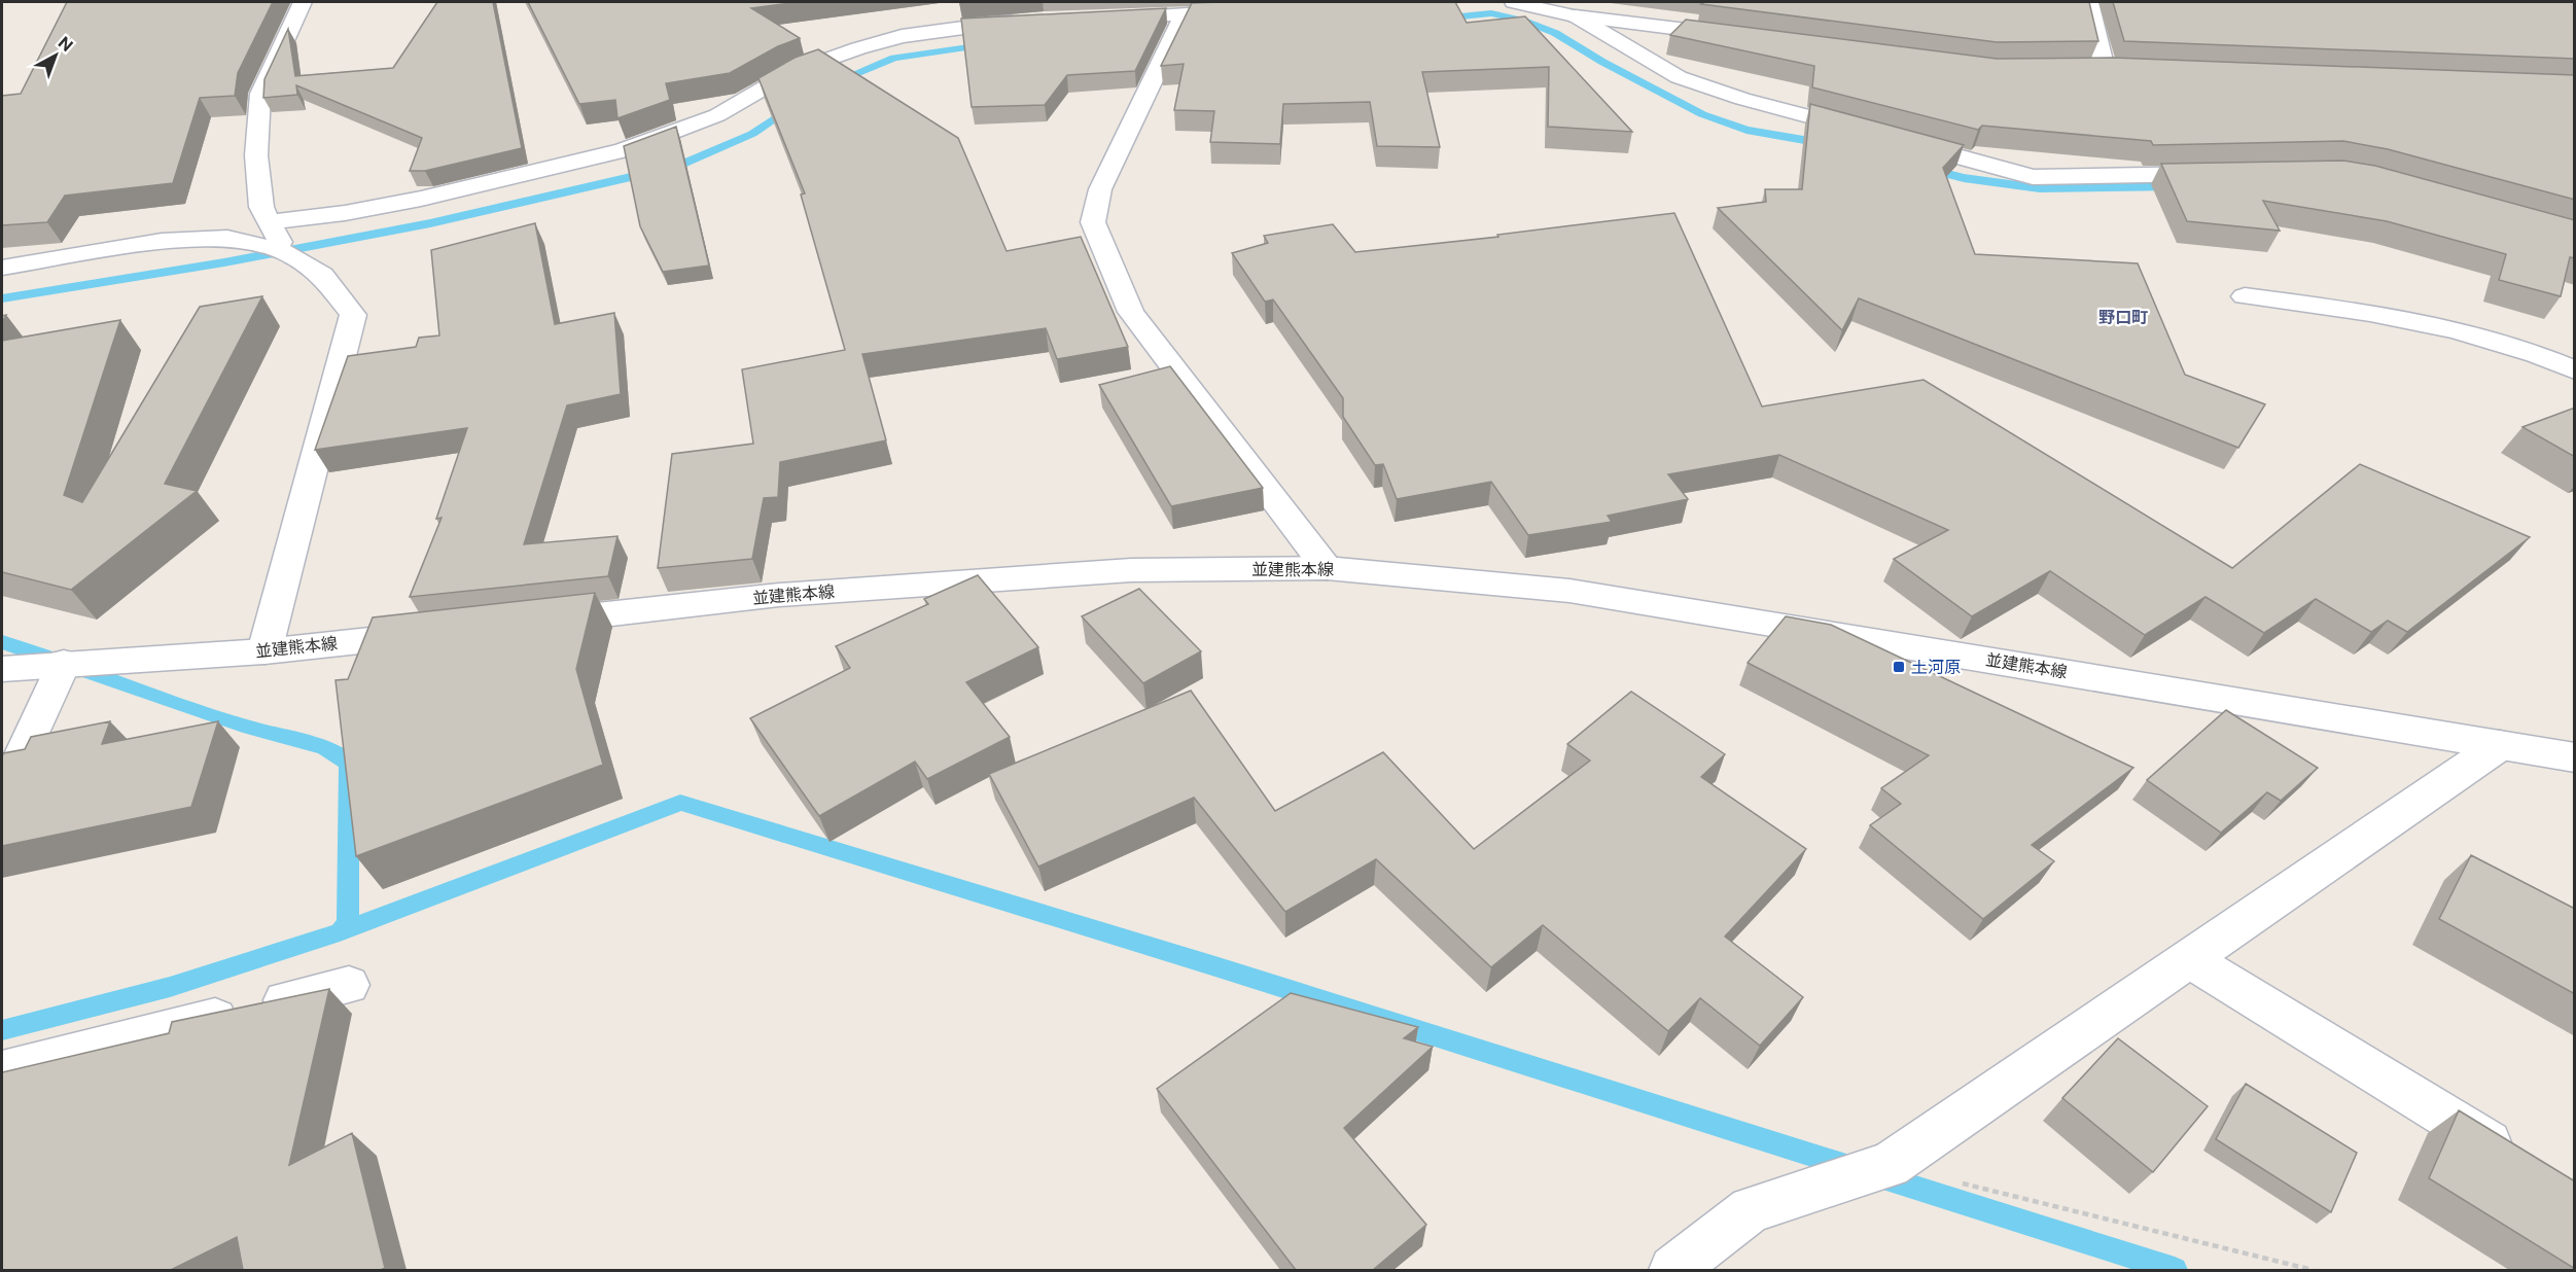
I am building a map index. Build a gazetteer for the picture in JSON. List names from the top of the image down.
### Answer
{
  "streets": {
    "street": ["並建熊本線"]
  },
  "districts": ["野口町"],
  "places": {
    "transit": ["土河原"]
  },
  "north": "top right"
}
